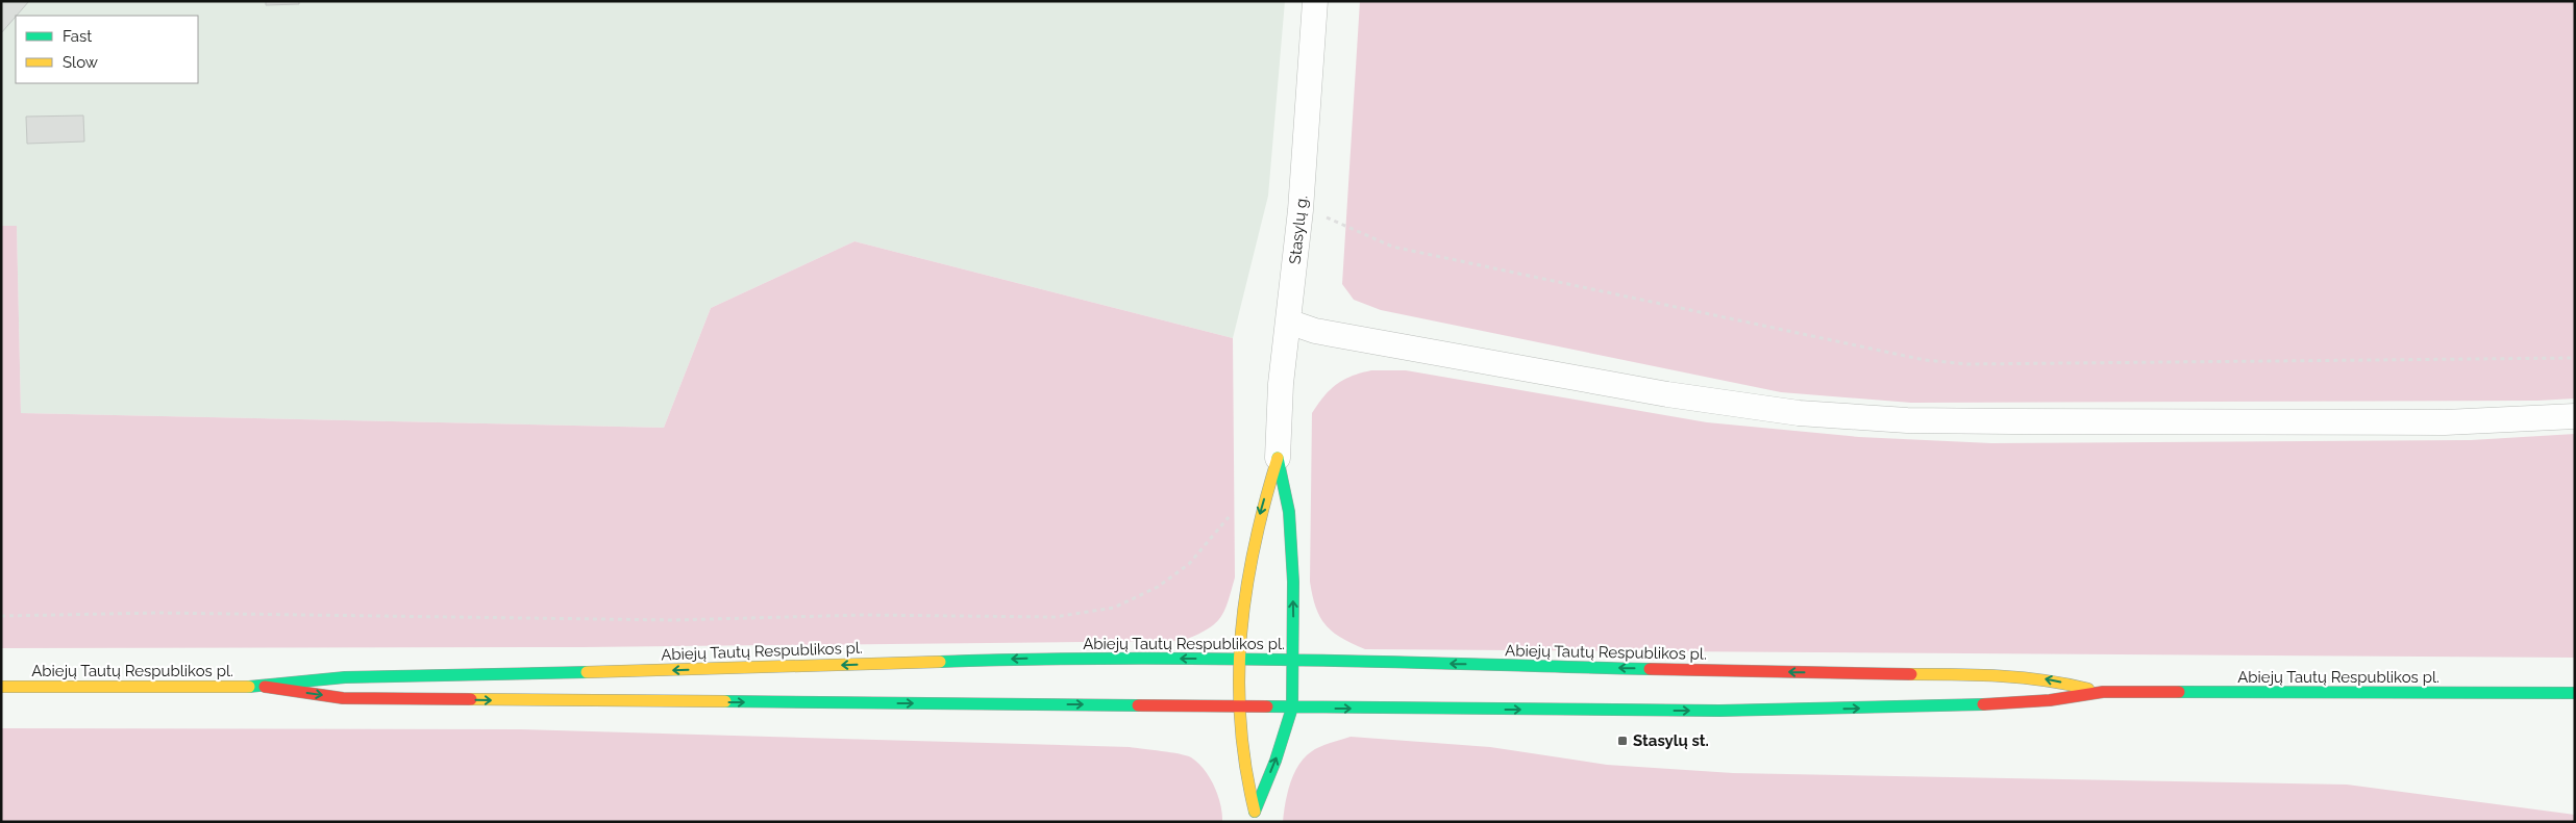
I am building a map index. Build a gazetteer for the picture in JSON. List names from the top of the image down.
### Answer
{
  "streets": {
    "highway": ["Abiejų Tautų Respublikos pl."],
    "street": ["Stasylų g."]
  },
  "places": {
    "transit": ["Stasylų st."]
  },
  "legend": ["Fast", "Slow"]
}
